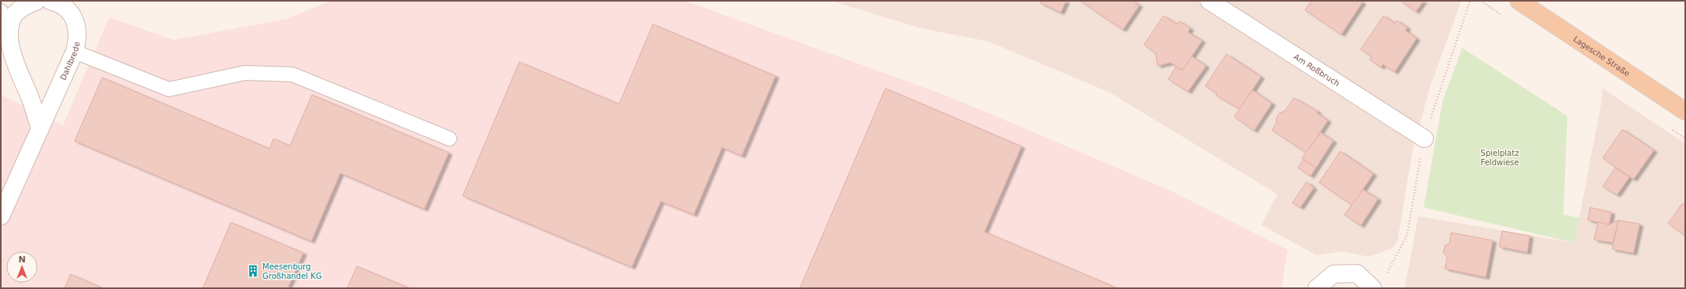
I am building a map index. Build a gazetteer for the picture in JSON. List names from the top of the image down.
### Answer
{
  "streets": {
    "main road": ["Lagesche Straße"],
    "street": ["Dahlbrede", "Am Roßbruch"]
  },
  "parks": ["Spielplatz Feldwiese"],
  "places": {
    "building": ["Meesenburg Großhandel KG"]
  },
  "north": "top"
}
